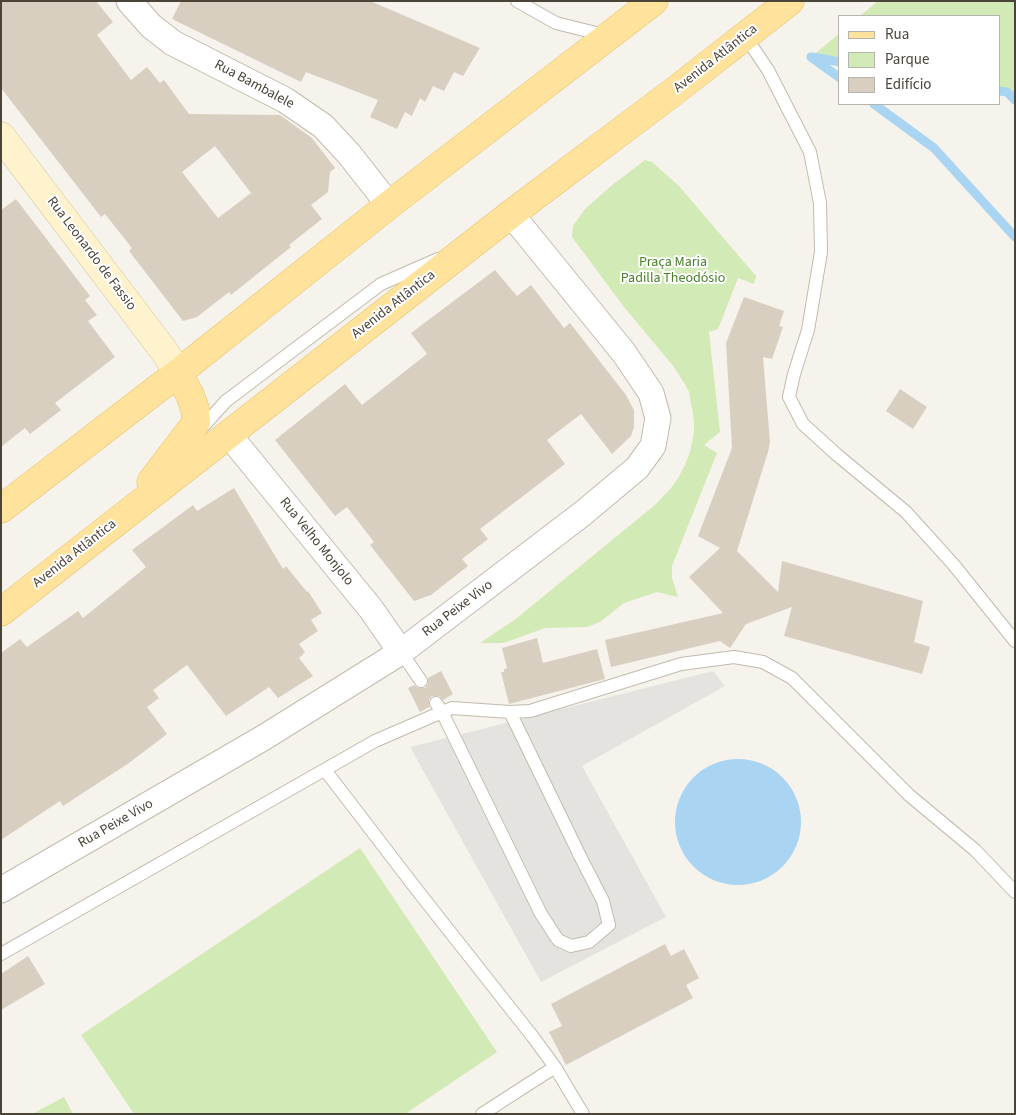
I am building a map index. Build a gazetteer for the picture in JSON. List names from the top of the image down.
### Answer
{
  "streets": {
    "main road": ["Avenida Atlântica"],
    "street": [
      "Rua Bambalele",
      "Rua Leonardo de Fassio",
      "Rua Velho Monjolo",
      "Rua Peixe Vivo"
    ]
  },
  "crossings": [
    ["Avenida Atlântica", "Rua Velho Monjolo"],
    ["Avenida Atlântica", "Rua Peixe Vivo"],
    ["Rua Velho Monjolo", "Rua Peixe Vivo"]
  ],
  "parks": ["Praça Maria Padilla Theodósio"],
  "legend": ["Rua", "Parque", "Edifício"]
}
